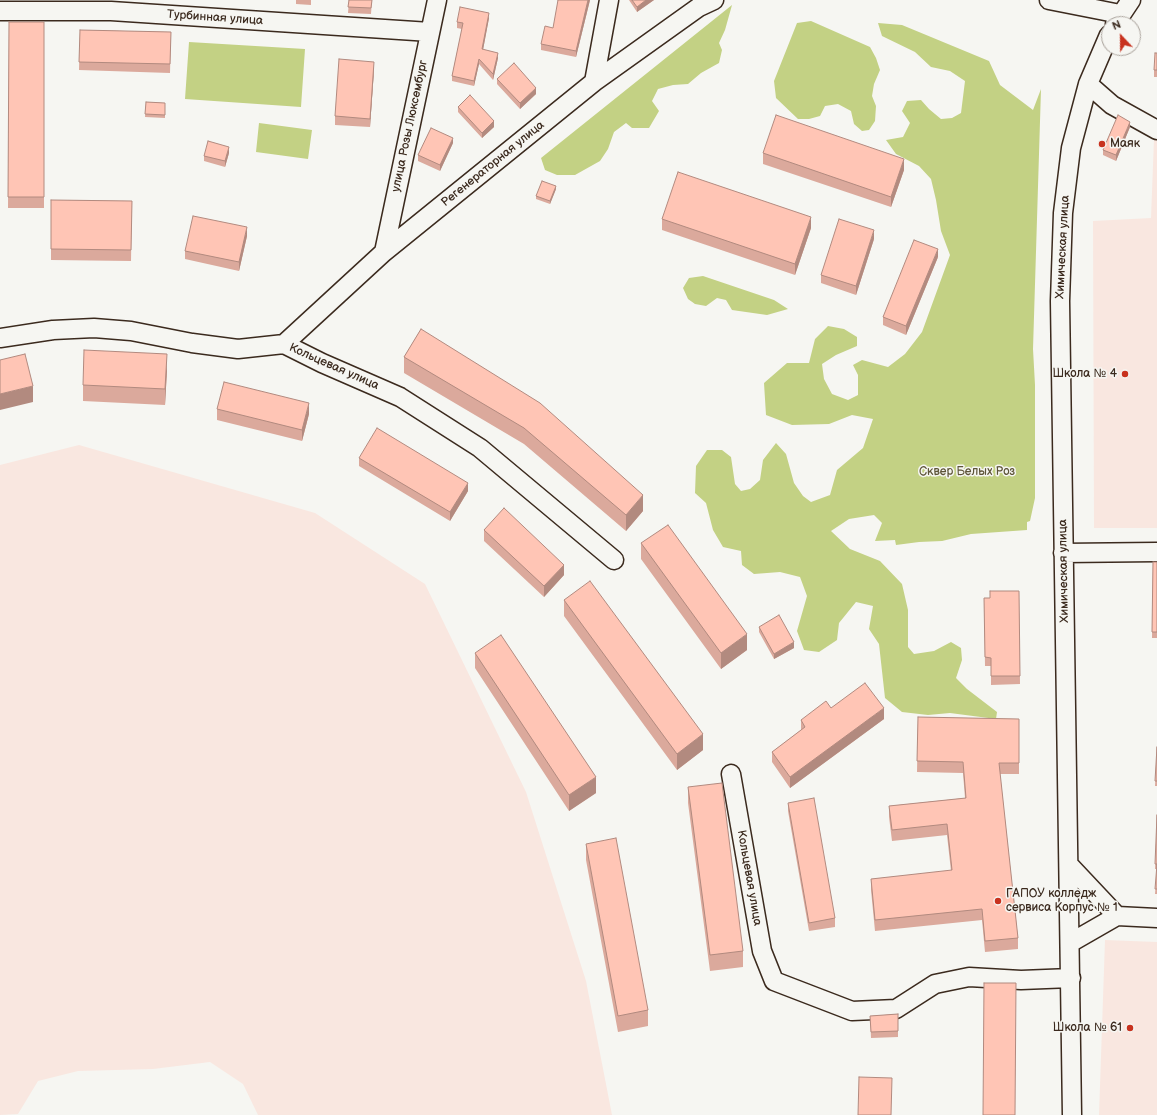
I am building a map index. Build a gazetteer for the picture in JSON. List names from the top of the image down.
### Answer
{
  "streets": {
    "street": [
      "Турбинная улица",
      "улица Розы Люксембург",
      "Регенераторная улица",
      "Химическая улица",
      "Кольцевая улица"
    ]
  },
  "crossings": [
    ["Турбинная улица", "улица Розы Люксембург"],
    ["улица Розы Люксембург", "Регенераторная улица"],
    ["Регенераторная улица", "Кольцевая улица"],
    ["Химическая улица", "Кольцевая улица"]
  ],
  "parks": ["Сквер Белых Роз"],
  "places": [
    "Маяк",
    "Школа № 4",
    "ГАПОУ колледж сервиса Корпус № 1",
    "Школа № 61"
  ],
  "north": "top"
}
